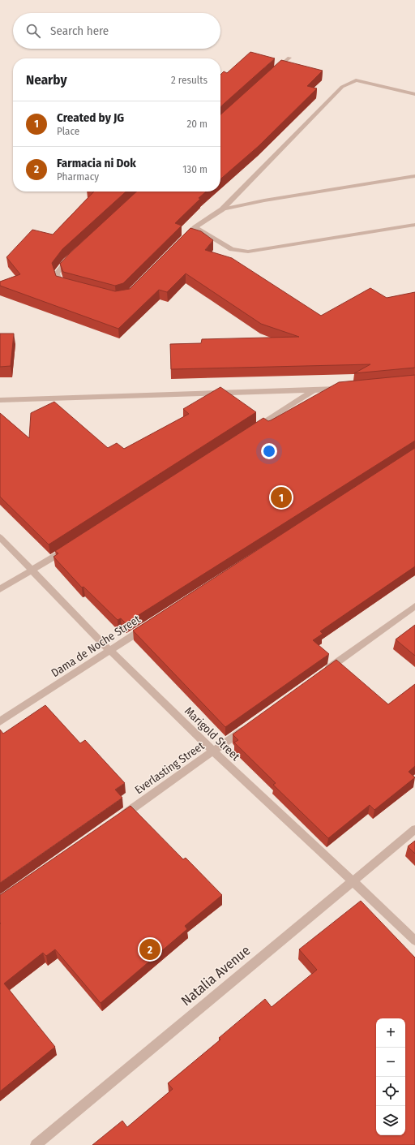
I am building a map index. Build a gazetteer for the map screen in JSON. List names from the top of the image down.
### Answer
{
  "streets": {
    "street": [
      "Dama de Noche Street",
      "Marigold Street",
      "Everlasting Street",
      "Natalia Avenue"
    ]
  },
  "crossings": [
    ["Dama de Noche Street", "Marigold Street"],
    ["Marigold Street", "Everlasting Street"],
    ["Marigold Street", "Natalia Avenue"]
  ],
  "page": {
    "search": "Search here",
    "heading": ["Nearby", "2 results"],
    "list": [
      {
        "mark": "1",
        "name": "Created by JG",
        "note": "Place",
        "value": "20 m"
      },
      {
        "mark": "2",
        "name": "Farmacia ni Dok",
        "note": "Pharmacy",
        "value": "130 m"
      }
    ],
    "pins": ["1", "2"],
    "map_buttons": ["+", "−"]
  }
}
